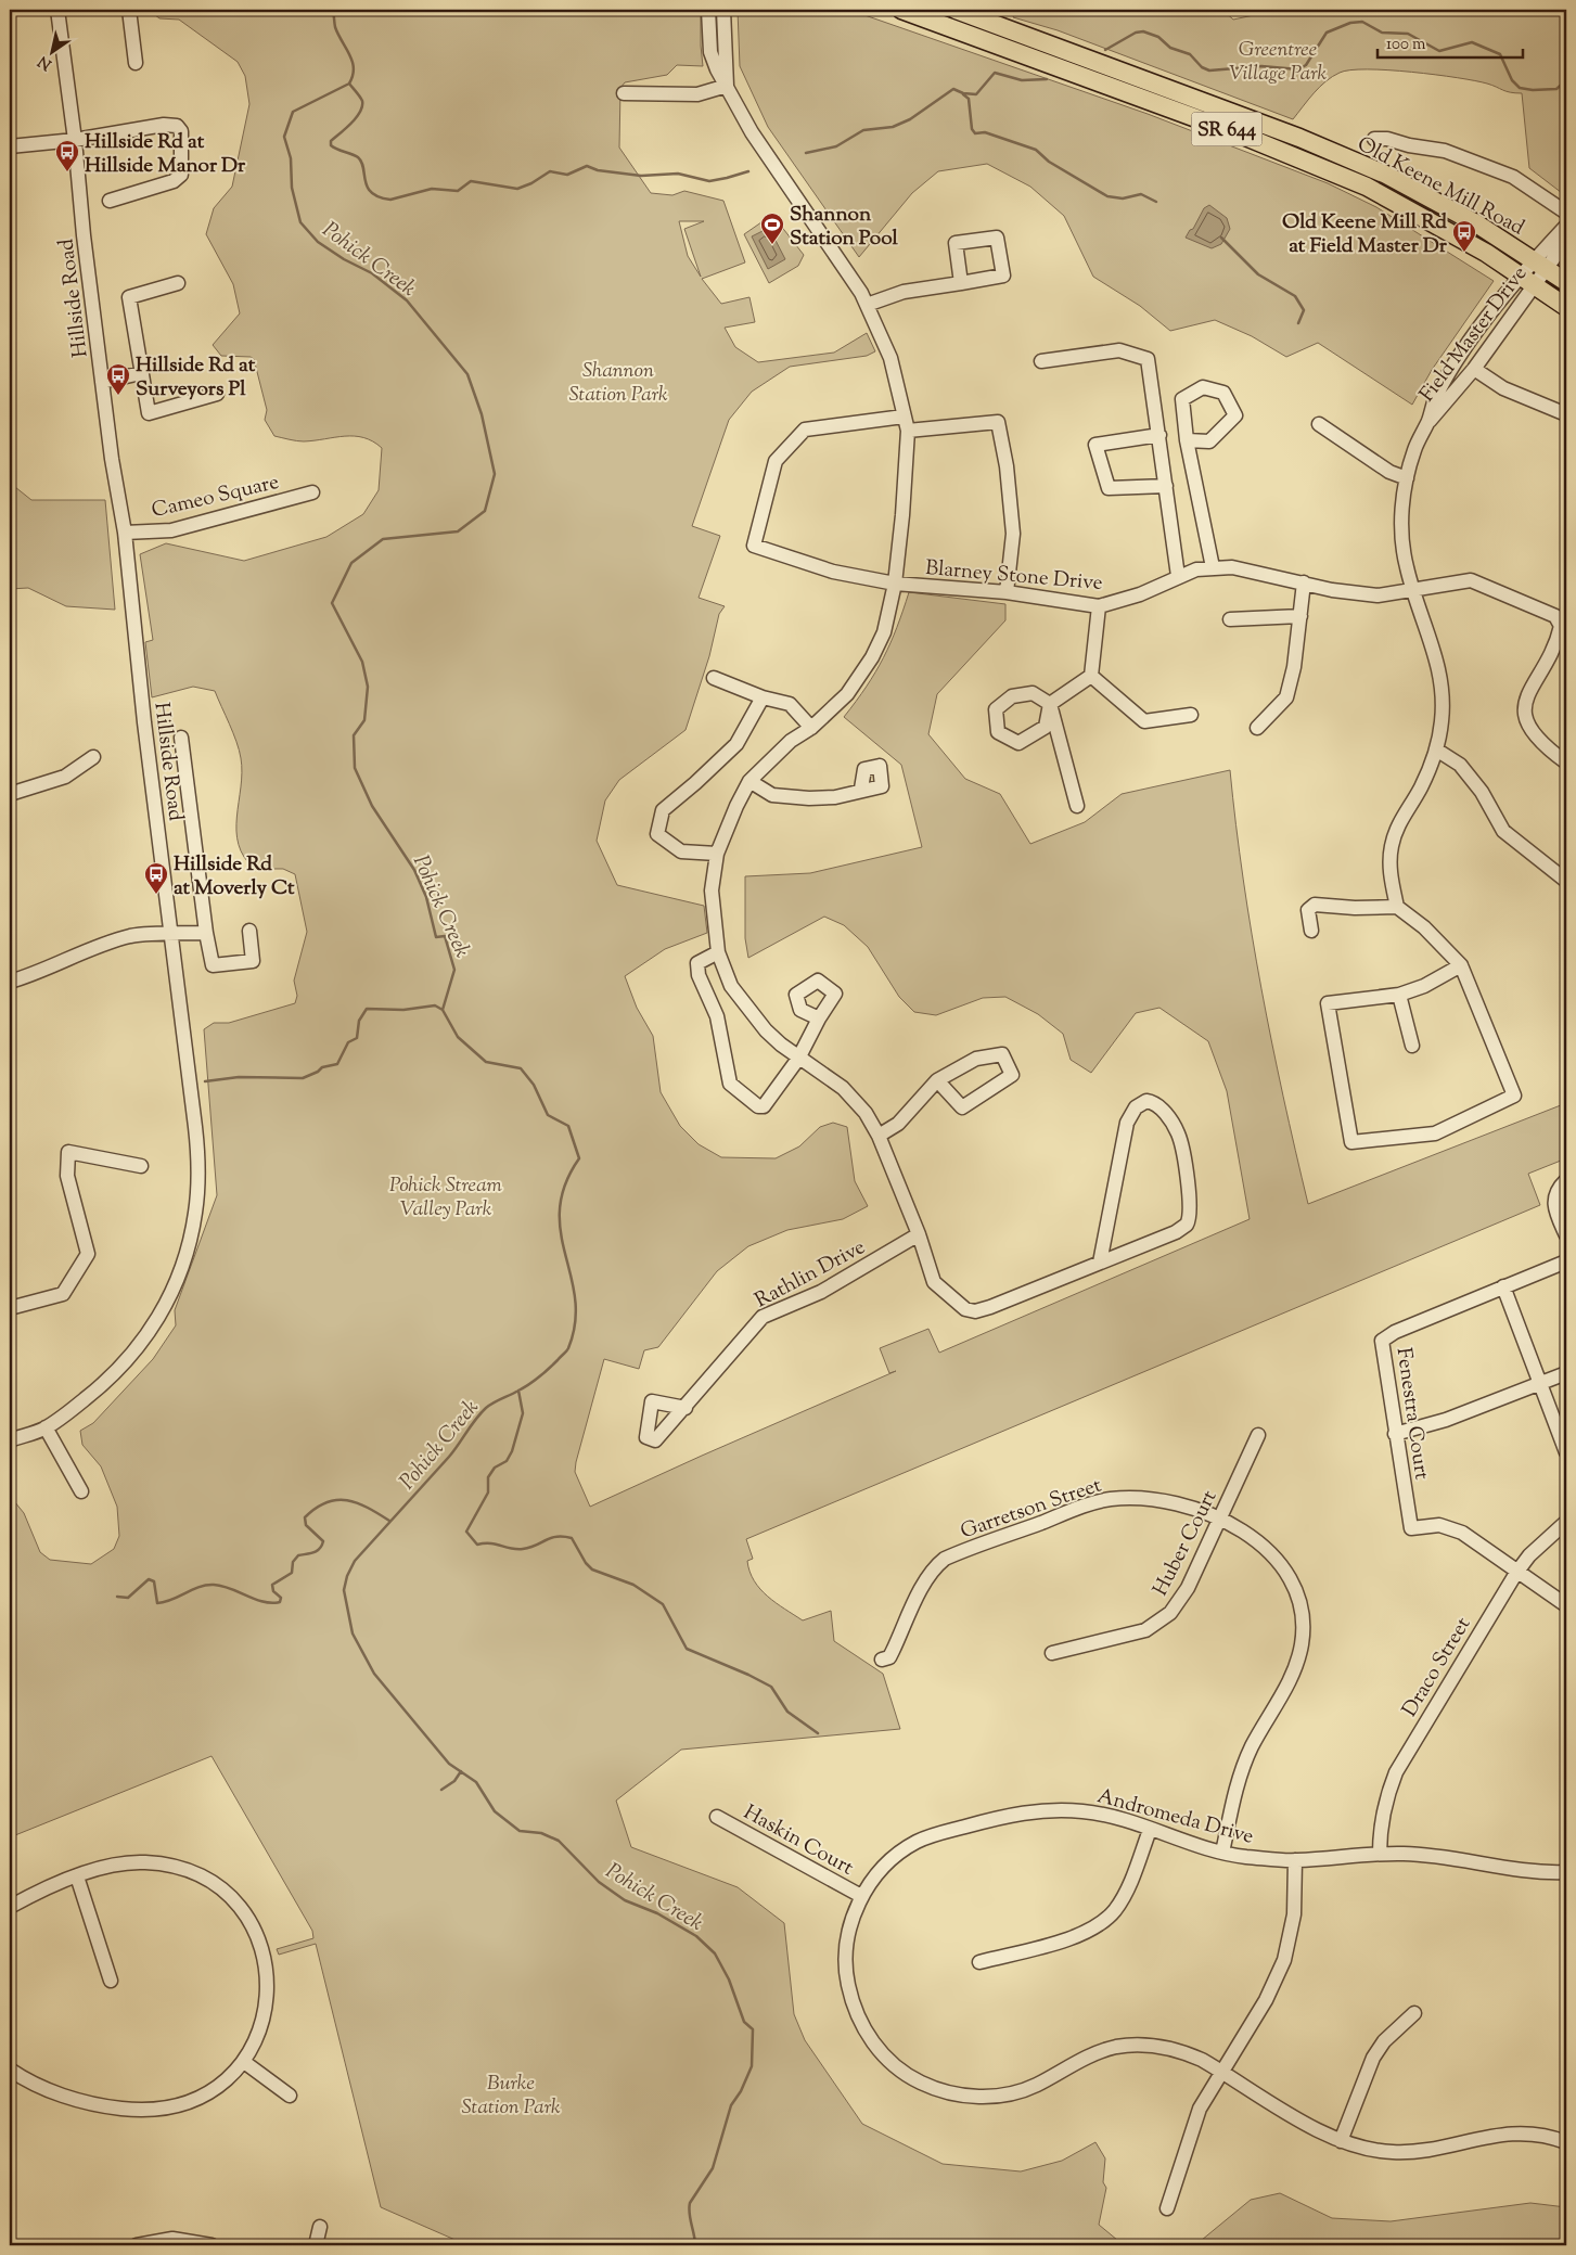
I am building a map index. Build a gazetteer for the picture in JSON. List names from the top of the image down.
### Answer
{
  "streets": {
    "main road": ["SR 644", "Old Keene Mill Road"],
    "street": [
      "Hillside Road",
      "Field Master Drive",
      "Cameo Square",
      "Blarney Stone Drive",
      "Rathlin Drive",
      "Fenestra Court",
      "Garretson Street",
      "Huber Court",
      "Draco Street",
      "Andromeda Drive",
      "Haskin Court"
    ]
  },
  "crossings": [
    ["Old Keene Mill Road", "Field Master Drive"],
    ["Hillside Road", "Cameo Square"],
    ["Field Master Drive", "Blarney Stone Drive"],
    ["Fenestra Court", "Draco Street"],
    ["Garretson Street", "Huber Court"],
    ["Garretson Street", "Andromeda Drive"],
    ["Draco Street", "Andromeda Drive"],
    ["Andromeda Drive", "Haskin Court"]
  ],
  "water": ["Pohick Creek"],
  "parks": [
    "Greentree Village Park",
    "Shannon Station Park",
    "Pohick Stream Valley Park",
    "Burke Station Park"
  ],
  "places": {
    "bus stop": [
      "Hillside Rd at Hillside Manor Dr",
      "Old Keene Mill Rd at Field Master Dr",
      "Hillside Rd at Surveyors Pl",
      "Hillside Rd at Moverly Ct"
    ],
    "sports": ["Shannon Station Pool"]
  },
  "scale_bar": "100 m",
  "north": "bottom left"
}
